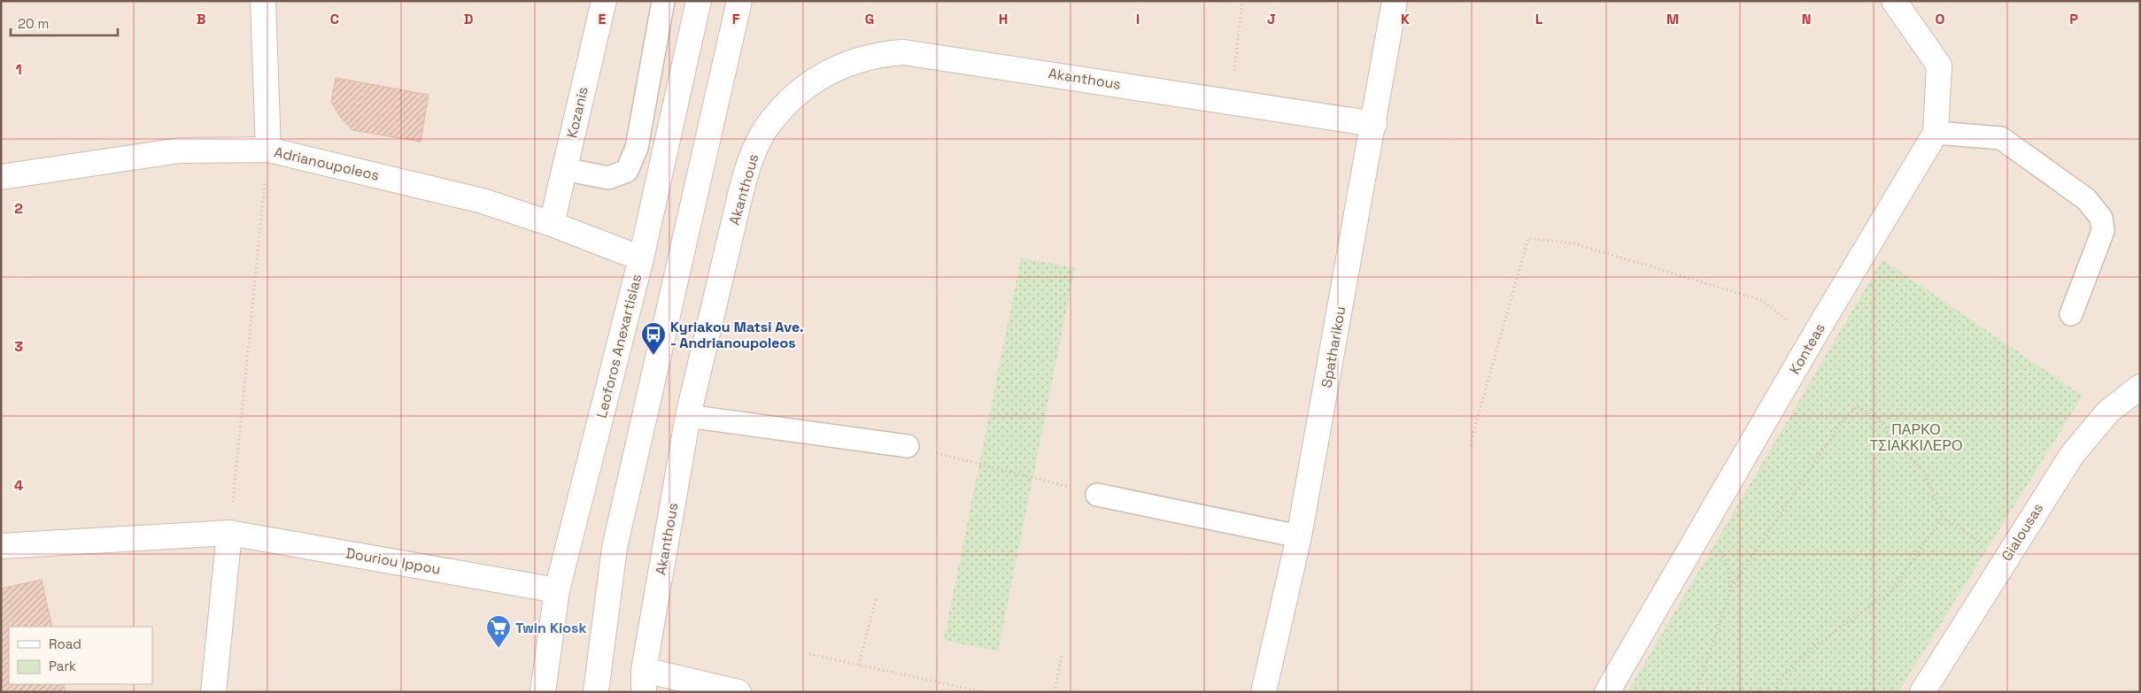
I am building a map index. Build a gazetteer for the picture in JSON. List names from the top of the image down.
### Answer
{
  "streets": {
    "street": [
      "Akanthous",
      "Kozanis",
      "Adrianoupoleos",
      "Leoforos Anexartisias",
      "Spatharikou",
      "Konteas",
      "Gialousas",
      "Douriou Ippou"
    ]
  },
  "crossings": [
    ["Akanthous", "Spatharikou"],
    ["Kozanis", "Adrianoupoleos"],
    ["Adrianoupoleos", "Leoforos Anexartisias"],
    ["Leoforos Anexartisias", "Douriou Ippou"]
  ],
  "parks": ["ΠΑΡΚΟ ΤΣΙΑΚΚΙΛΕΡΟ"],
  "places": {
    "bus stop": ["Kyriakou Matsi Ave. - Andrianoupoleos"],
    "supermarket": ["Twin Kiosk"]
  },
  "legend": ["Road", "Park"],
  "scale_bar": "20 m",
  "grid": {
    "columns": [
      "B",
      "C",
      "D",
      "E",
      "F",
      "G",
      "H",
      "I",
      "J",
      "K",
      "L",
      "M",
      "N",
      "O",
      "P"
    ],
    "rows": [
      "1",
      "2",
      "3",
      "4"
    ]
  }
}
